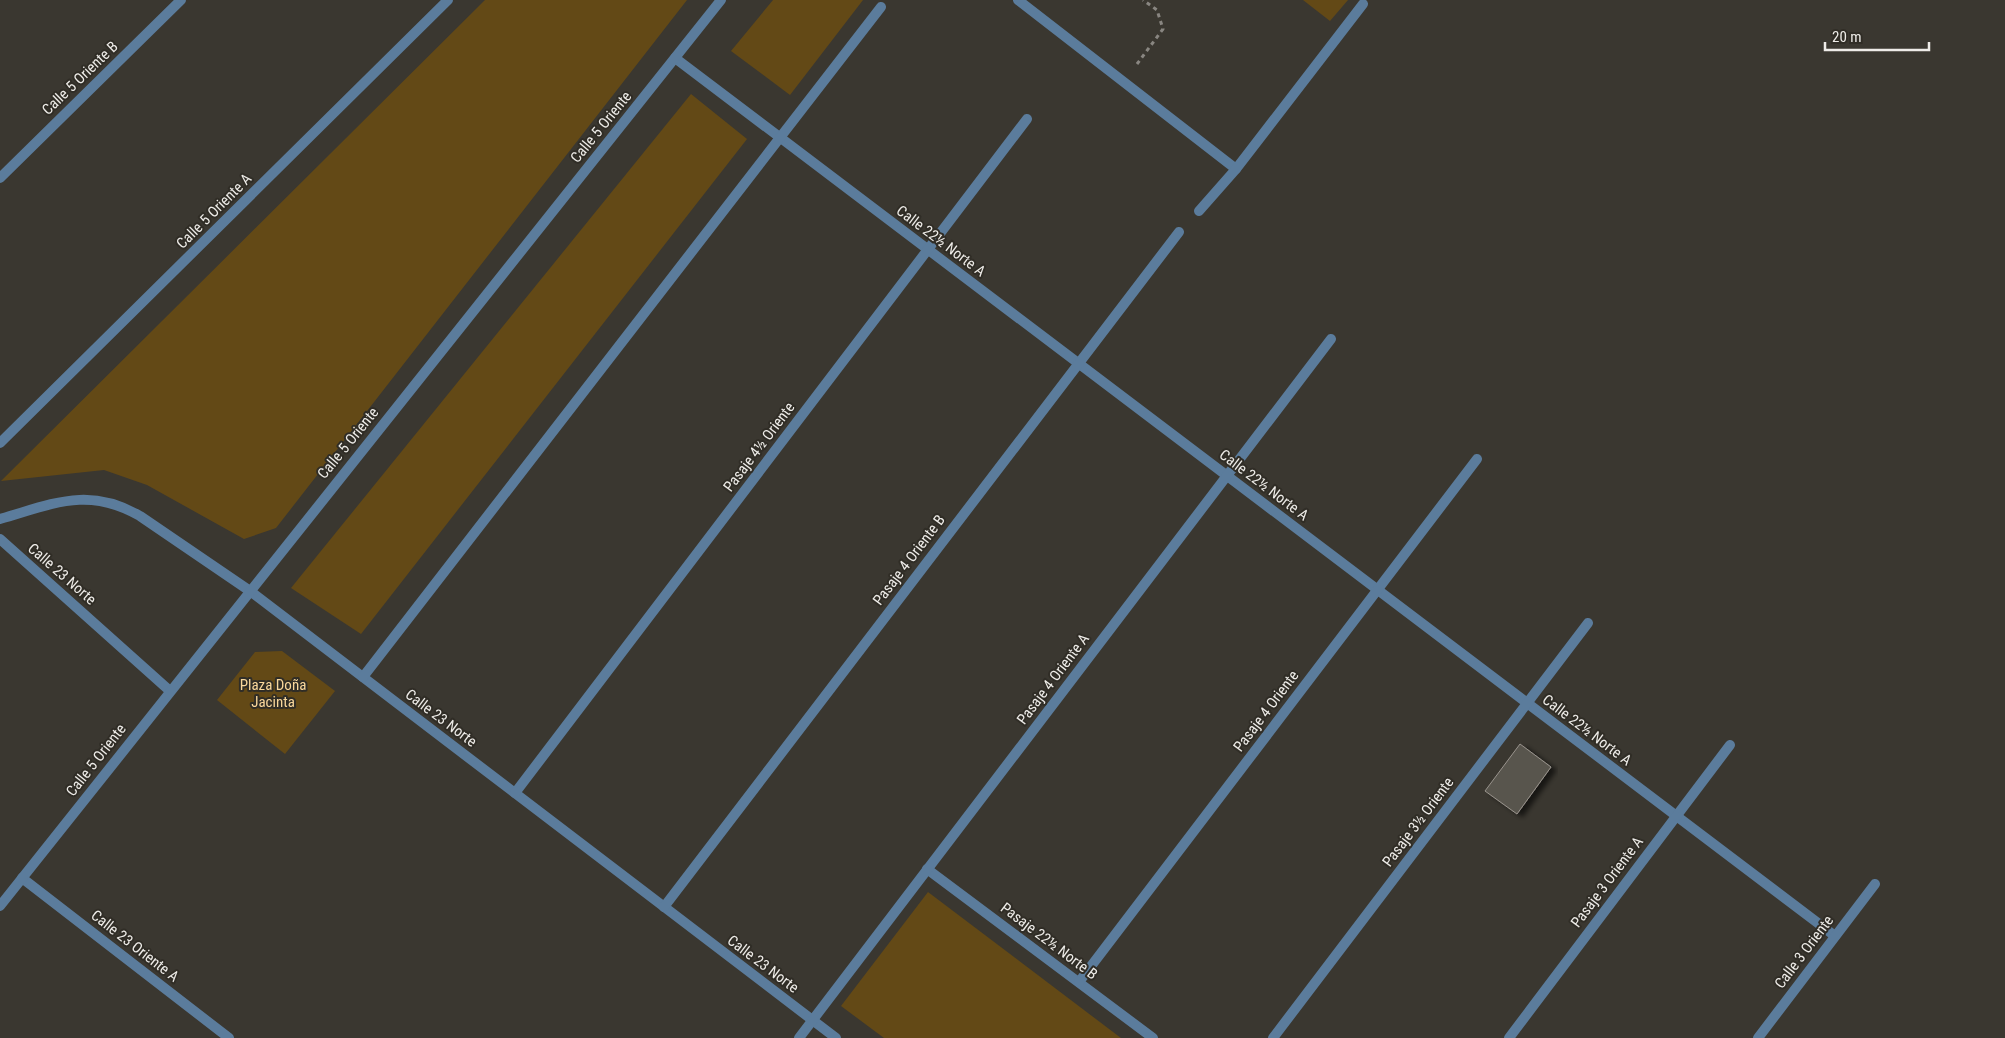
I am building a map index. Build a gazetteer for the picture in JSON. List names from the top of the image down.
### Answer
{
  "streets": {
    "street": [
      "Calle 5 Oriente B",
      "Calle 5 Oriente",
      "Calle 5 Oriente A",
      "Calle 22½ Norte A",
      "Pasaje 4½ Oriente",
      "Pasaje 4 Oriente B",
      "Calle 23 Norte",
      "Pasaje 4 Oriente A",
      "Pasaje 4 Oriente",
      "Pasaje 3½ Oriente",
      "Pasaje 3 Oriente A",
      "Pasaje 22½ Norte B",
      "Calle 23 Oriente A",
      "Calle 3 Oriente"
    ]
  },
  "crossings": [
    ["Calle 5 Oriente", "Calle 22½ Norte A"],
    ["Calle 5 Oriente", "Calle 23 Norte"],
    ["Calle 5 Oriente", "Calle 23 Oriente A"],
    ["Calle 22½ Norte A", "Pasaje 4½ Oriente"],
    ["Calle 22½ Norte A", "Pasaje 4 Oriente B"],
    ["Calle 22½ Norte A", "Pasaje 4 Oriente A"],
    ["Calle 22½ Norte A", "Pasaje 4 Oriente"],
    ["Calle 22½ Norte A", "Pasaje 3½ Oriente"],
    ["Calle 22½ Norte A", "Pasaje 3 Oriente A"],
    ["Calle 22½ Norte A", "Calle 3 Oriente"],
    ["Pasaje 4½ Oriente", "Calle 23 Norte"],
    ["Pasaje 4 Oriente B", "Calle 23 Norte"],
    ["Calle 23 Norte", "Pasaje 4 Oriente A"],
    ["Pasaje 4 Oriente A", "Pasaje 22½ Norte B"],
    ["Pasaje 4 Oriente", "Pasaje 22½ Norte B"]
  ],
  "parks": ["Plaza Doña Jacinta"],
  "scale_bar": "20 m"
}
